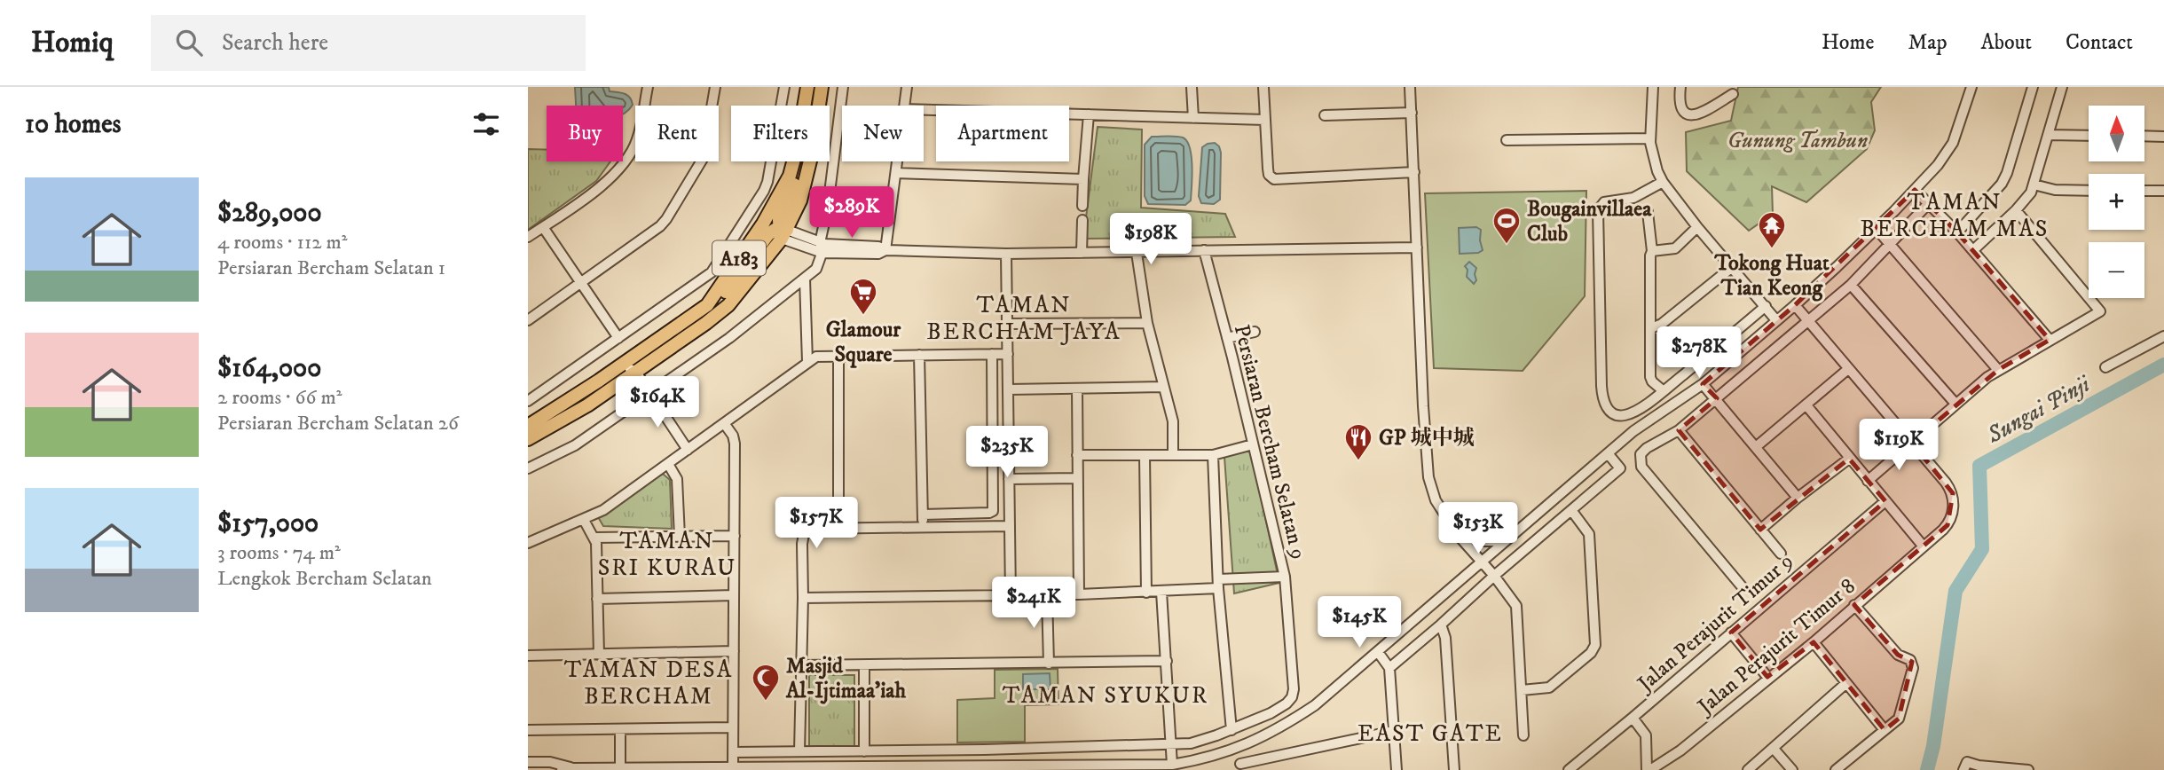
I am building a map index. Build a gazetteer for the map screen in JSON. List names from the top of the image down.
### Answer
{
  "streets": {
    "main road": ["A183"],
    "street": ["Persiaran Bercham Selatan 9", "Jalan Perajurit Timur 9", "Jalan Perajurit Timur 8"]
  },
  "districts": [
    "TAMAN BERCHAM MAS",
    "TAMAN BERCHAM JAYA",
    "TAMAN SRI KURAU",
    "TAMAN DESA BERCHAM",
    "TAMAN SYUKUR",
    "EAST GATE"
  ],
  "water": ["Sungai Pinji"],
  "parks": ["Gunung Tambun"],
  "places": {
    "sports": ["Bougainvillaea Club"],
    "temple": ["Tokong Huat Tian Keong"],
    "supermarket": ["Glamour Square"],
    "restaurant": ["GP 城中城"],
    "mosque": ["Masjid Al-Ijtimaa'iah"]
  },
  "north": "top",
  "page": {
    "header": "Homiq",
    "search": "Search here",
    "nav": [
      "Home",
      "Map",
      "About",
      "Contact"
    ],
    "heading": "10 homes",
    "map_buttons": ["+", "−"],
    "chip": [
      "Buy",
      "Rent",
      "Filters",
      "New",
      "Apartment"
    ],
    "list": [
      {
        "name": "$289,000",
        "note": "4 rooms · 112 m² · Persiaran Bercham Selatan 1"
      },
      {
        "name": "$164,000",
        "note": "2 rooms · 66 m² · Persiaran Bercham Selatan 26"
      },
      {
        "name": "$157,000",
        "note": "3 rooms · 74 m² · Lengkok Bercham Selatan"
      }
    ],
    "price": [
      "$289K",
      "$198K",
      "$278K",
      "$164K",
      "$119K",
      "$235K",
      "$157K",
      "$153K",
      "$241K",
      "$145K"
    ]
  }
}
